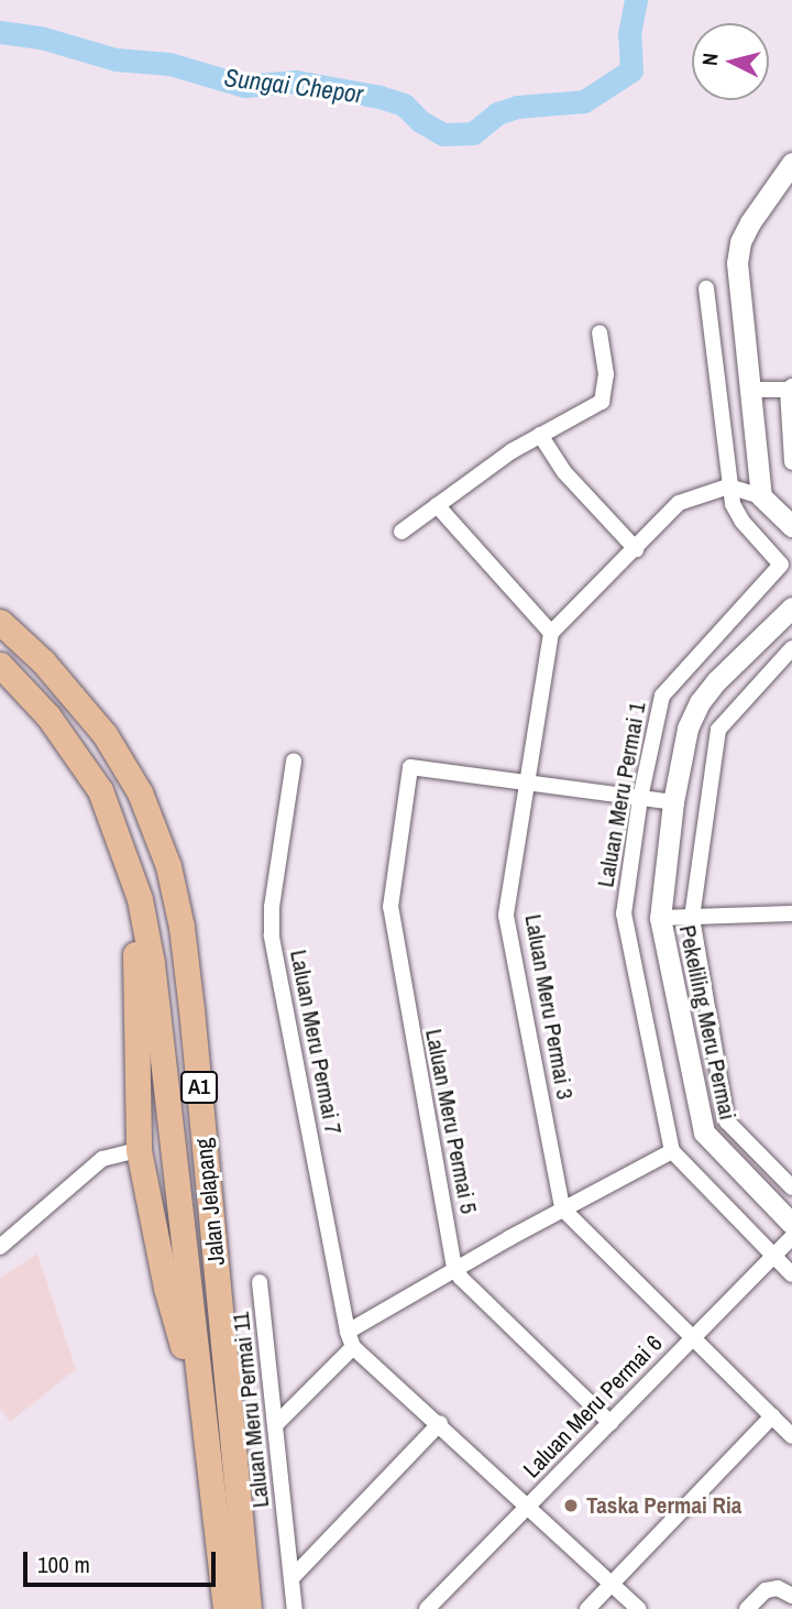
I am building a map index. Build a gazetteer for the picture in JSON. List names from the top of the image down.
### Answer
{
  "streets": {
    "main road": ["A1", "Jalan Jelapang"],
    "street": [
      "Laluan Meru Permai 1",
      "Laluan Meru Permai 3",
      "Pekeliling Meru Permai",
      "Laluan Meru Permai 7",
      "Laluan Meru Permai 5",
      "Laluan Meru Permai 6",
      "Laluan Meru Permai 11"
    ]
  },
  "crossings": [
    ["Laluan Meru Permai 3", "Laluan Meru Permai 5"]
  ],
  "water": ["Sungai Chepor"],
  "places": ["Taska Permai Ria"],
  "scale_bar": "100 m",
  "north": "left"
}
